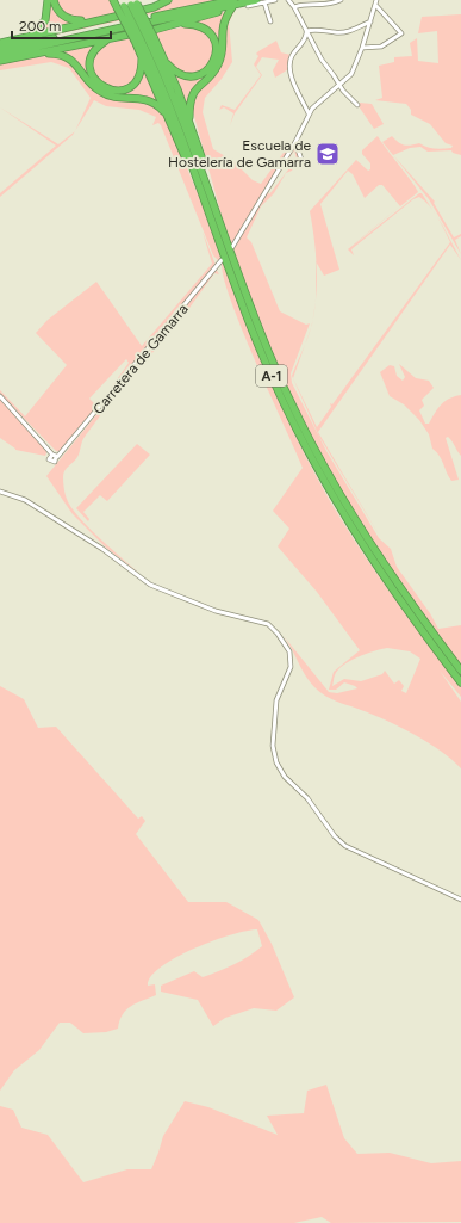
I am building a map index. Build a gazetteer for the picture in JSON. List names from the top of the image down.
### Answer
{
  "streets": {
    "highway": ["A-1"],
    "street": ["Carretera de Gamarra"]
  },
  "places": {
    "school or university": ["Escuela de Hostelería de Gamarra"]
  },
  "scale_bar": "200 m"
}
